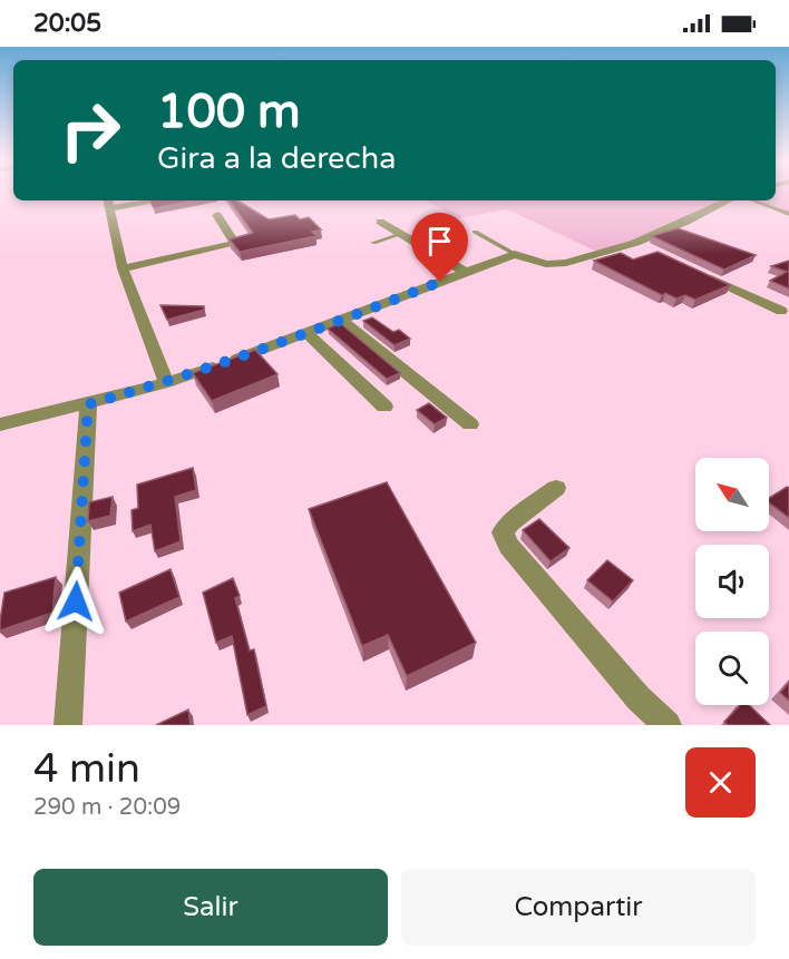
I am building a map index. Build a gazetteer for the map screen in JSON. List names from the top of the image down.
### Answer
{
  "north": "top left",
  "page": {
    "status": "20:05",
    "turn": ["100 m", "Gira a la derecha"],
    "heading": ["4 min", "290 m · 20:09"],
    "buttons": ["Salir", "Compartir"]
  }
}
